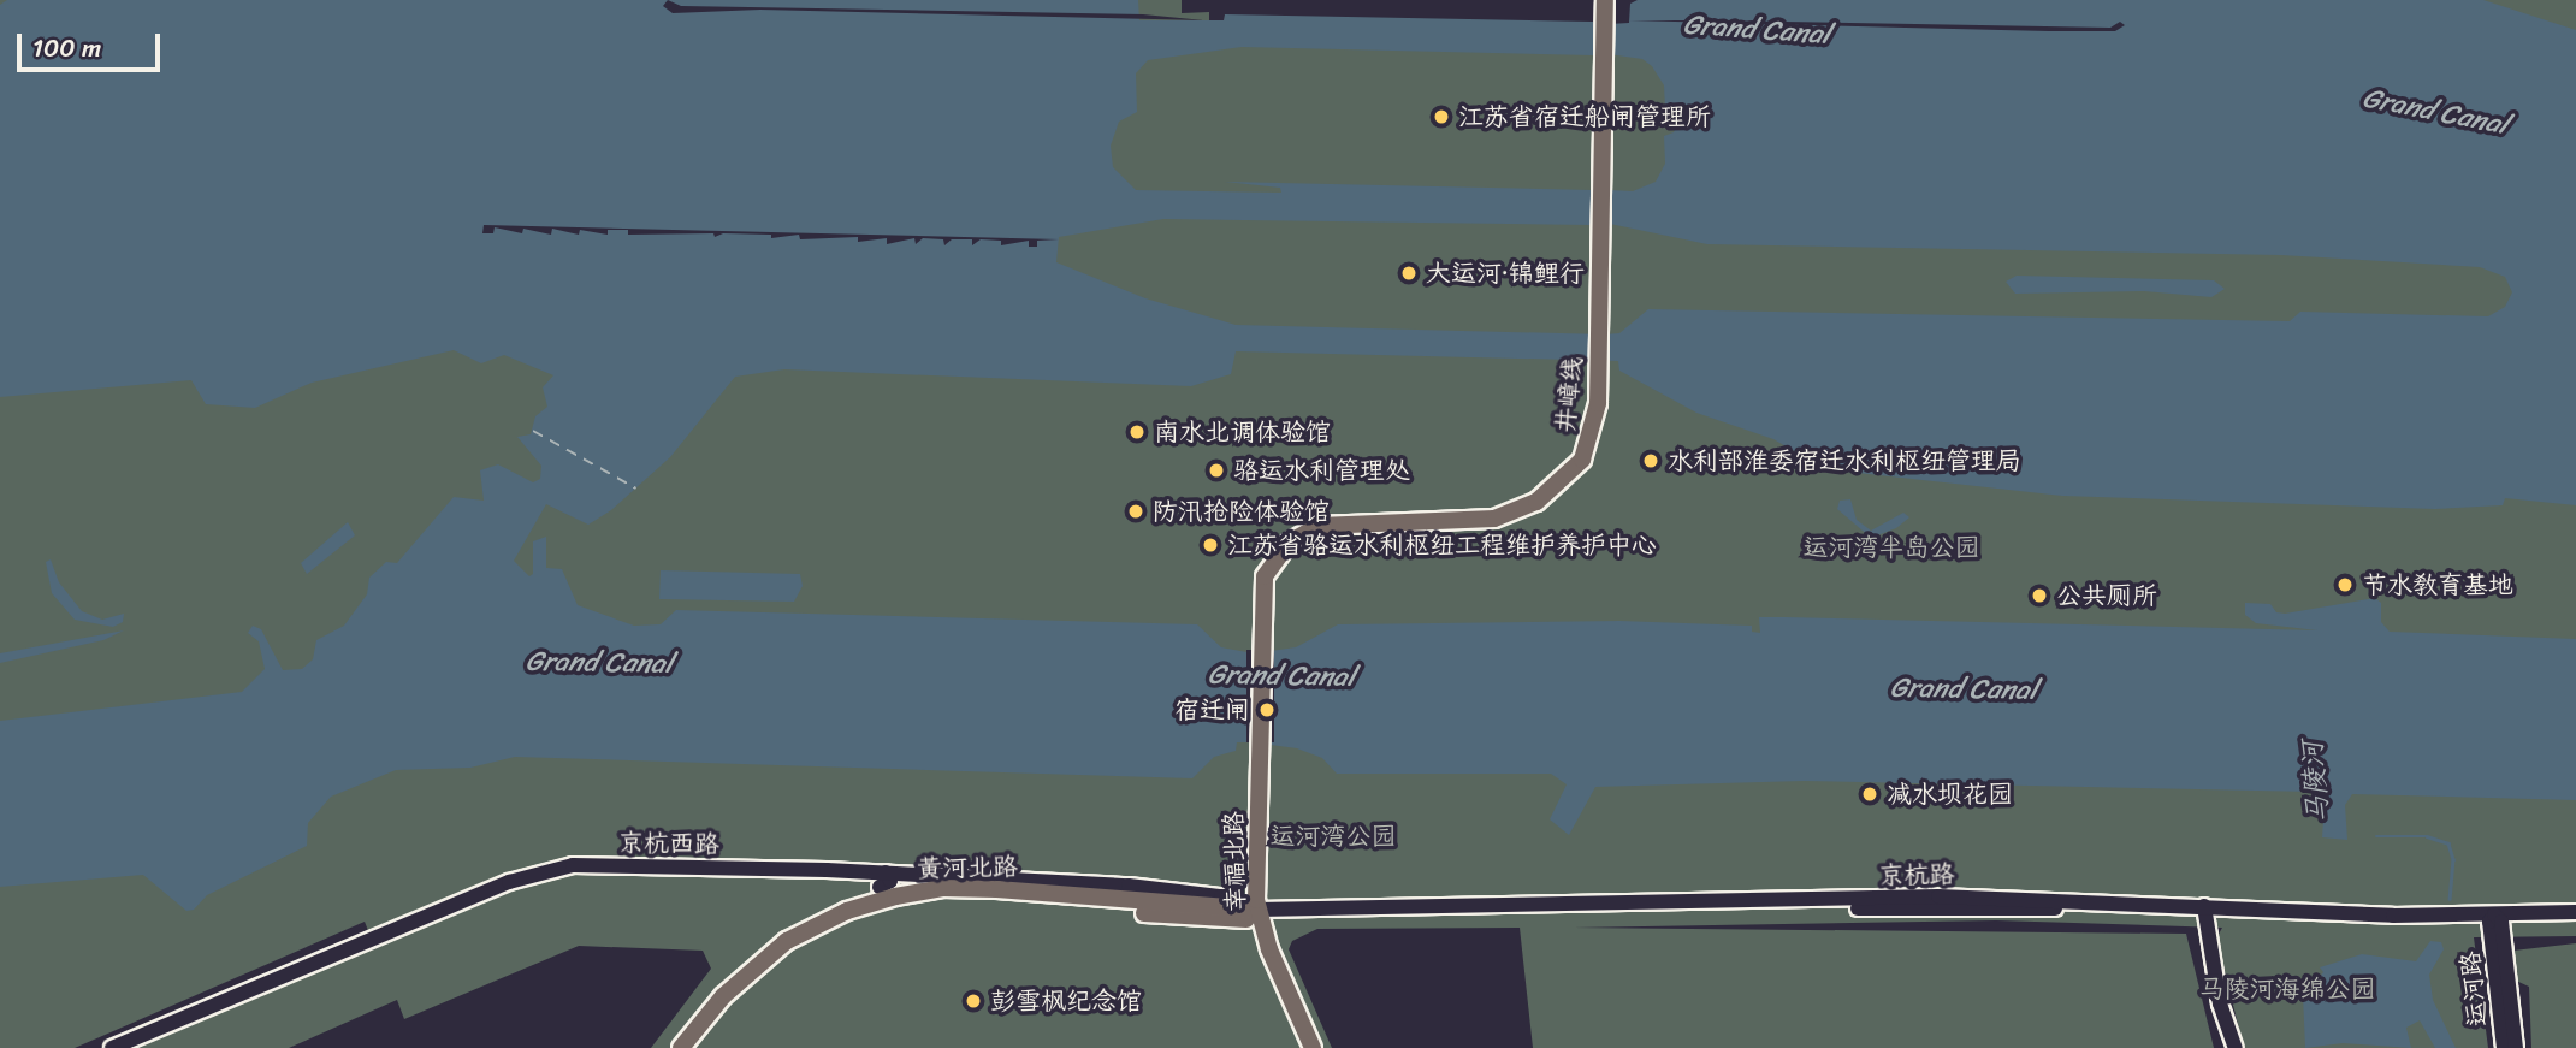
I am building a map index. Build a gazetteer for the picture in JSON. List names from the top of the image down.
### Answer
{
  "streets": {
    "main road": ["井嶂线", "幸福北路", "黄河北路"],
    "street": ["京杭西路", "京杭路", "运河路"]
  },
  "crossings": [
    ["井嶂线", "幸福北路"],
    ["京杭西路", "幸福北路"],
    ["京杭西路", "黄河北路"],
    ["京杭西路", "京杭路"],
    ["幸福北路", "黄河北路"],
    ["幸福北路", "京杭路"],
    ["黄河北路", "京杭路"],
    ["京杭路", "运河路"]
  ],
  "water": ["Grand Canal", "马陵河"],
  "parks": ["运河湾半岛公园", "运河湾公园", "马陵河海绵公园"],
  "places": [
    "江苏省宿迁船闸管理所",
    "大运河·锦鲤行",
    "南水北调体验馆",
    "水利部淮委宿迁水利枢纽管理局",
    "骆运水利管理处",
    "防汛抢险体验馆",
    "江苏省骆运水利枢纽工程维护养护中心",
    "节水教育基地",
    "公共厕所",
    "宿迁闸",
    "减水坝花园",
    "彭雪枫纪念馆"
  ],
  "scale_bar": "100 m"
}
